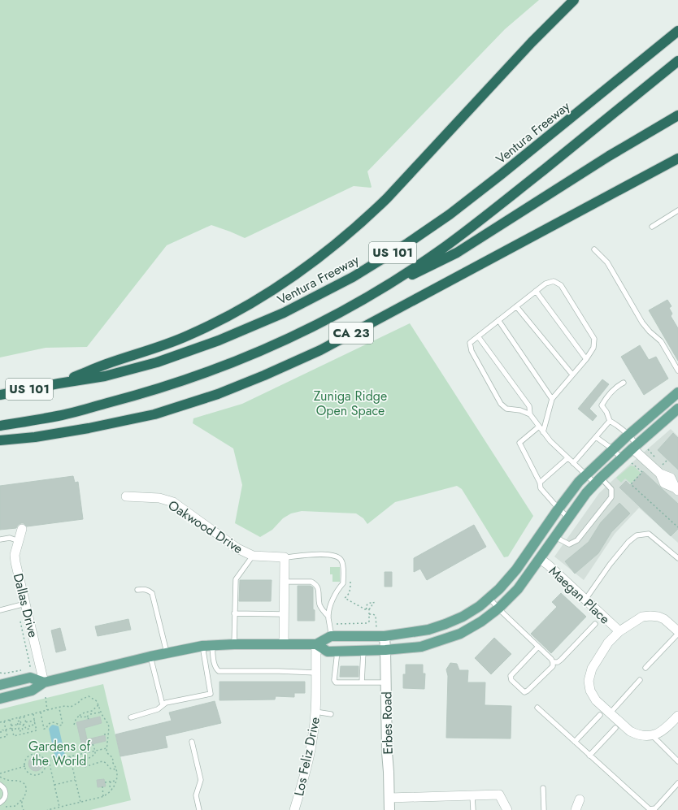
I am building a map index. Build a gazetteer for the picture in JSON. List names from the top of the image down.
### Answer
{
  "streets": {
    "highway": ["Ventura Freeway", "US 101", "CA 23"],
    "street": [
      "Oakwood Drive",
      "Maegan Place",
      "Dallas Drive",
      "Erbes Road",
      "Los Feliz Drive"
    ]
  },
  "parks": ["Zuniga Ridge Open Space", "Gardens of the World"]
}
